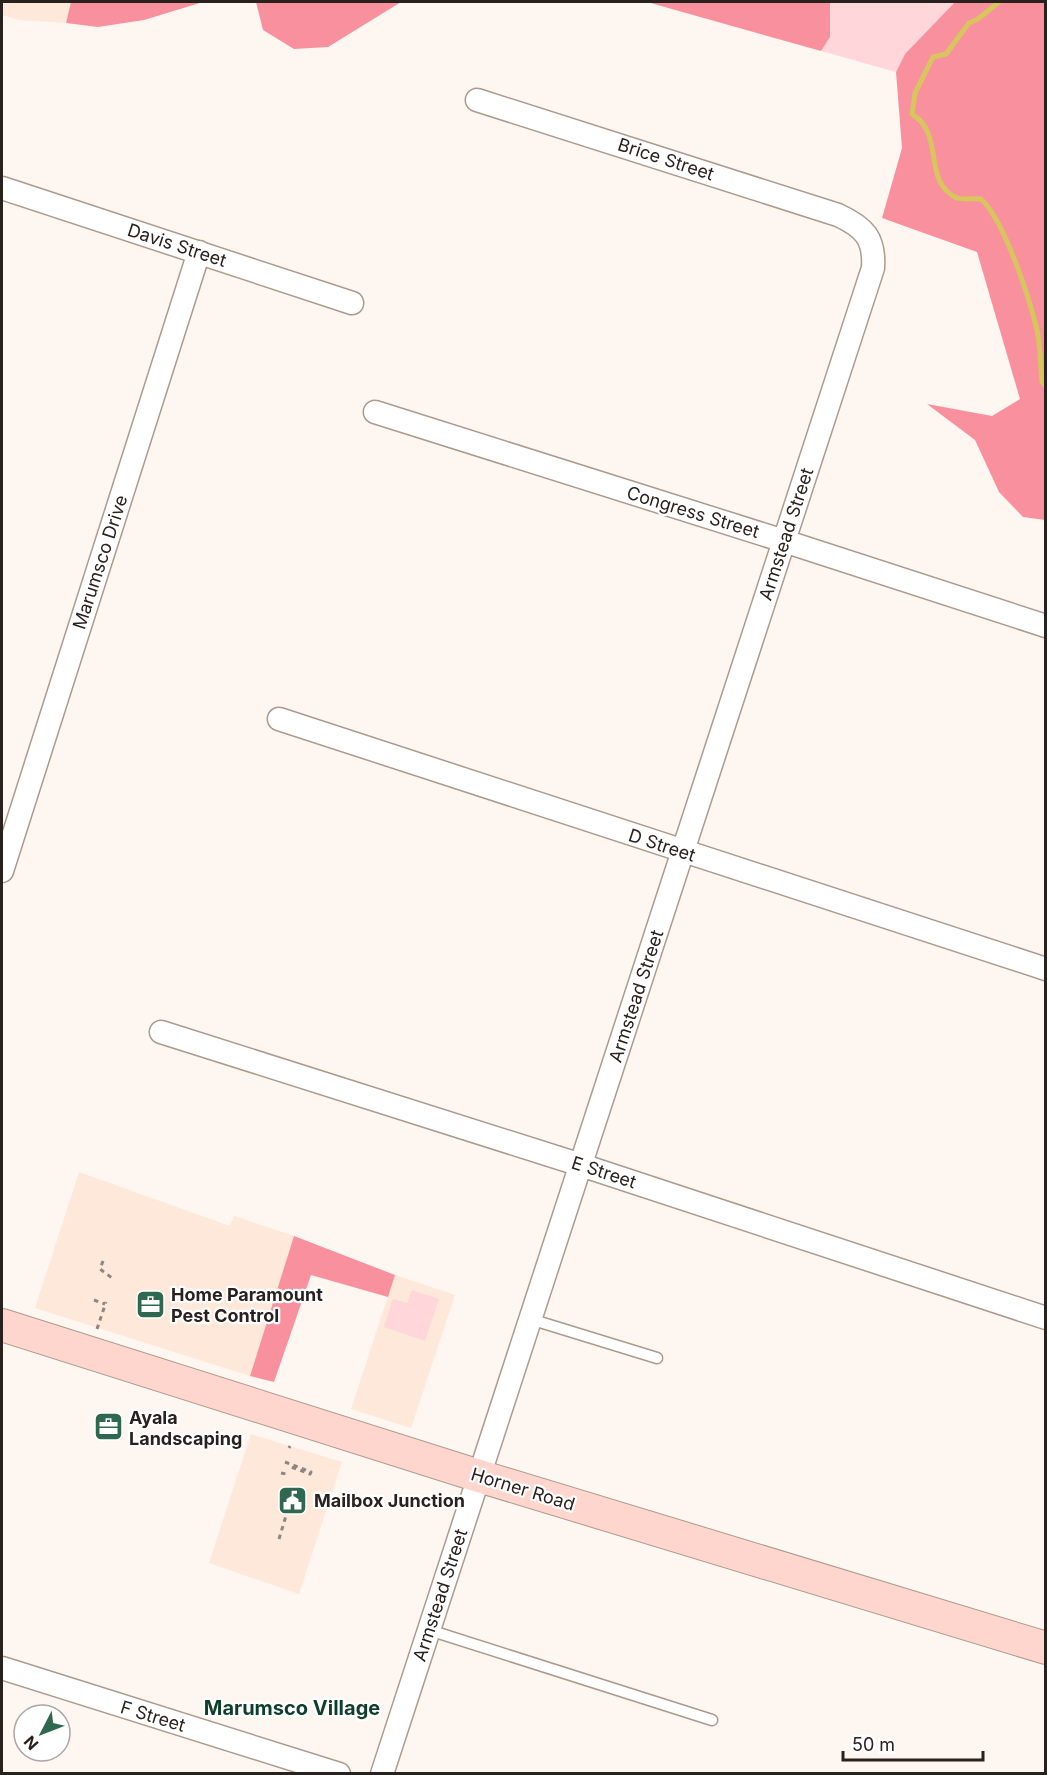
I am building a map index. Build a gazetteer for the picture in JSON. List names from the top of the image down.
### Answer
{
  "streets": {
    "main road": ["Horner Road"],
    "street": [
      "Brice Street",
      "Davis Street",
      "Congress Street",
      "Armstead Street",
      "Marumsco Drive",
      "D Street",
      "E Street",
      "F Street"
    ]
  },
  "crossings": [
    ["Brice Street", "Armstead Street"],
    ["Davis Street", "Marumsco Drive"],
    ["Congress Street", "Armstead Street"],
    ["Armstead Street", "D Street"],
    ["Armstead Street", "E Street"],
    ["Armstead Street", "Horner Road"]
  ],
  "districts": ["Marumsco Village"],
  "places": {
    "office": ["Home Paramount Pest Control", "Ayala Landscaping"],
    "public building": ["Mailbox Junction"]
  },
  "scale_bar": "50 m",
  "north": "bottom left"
}
